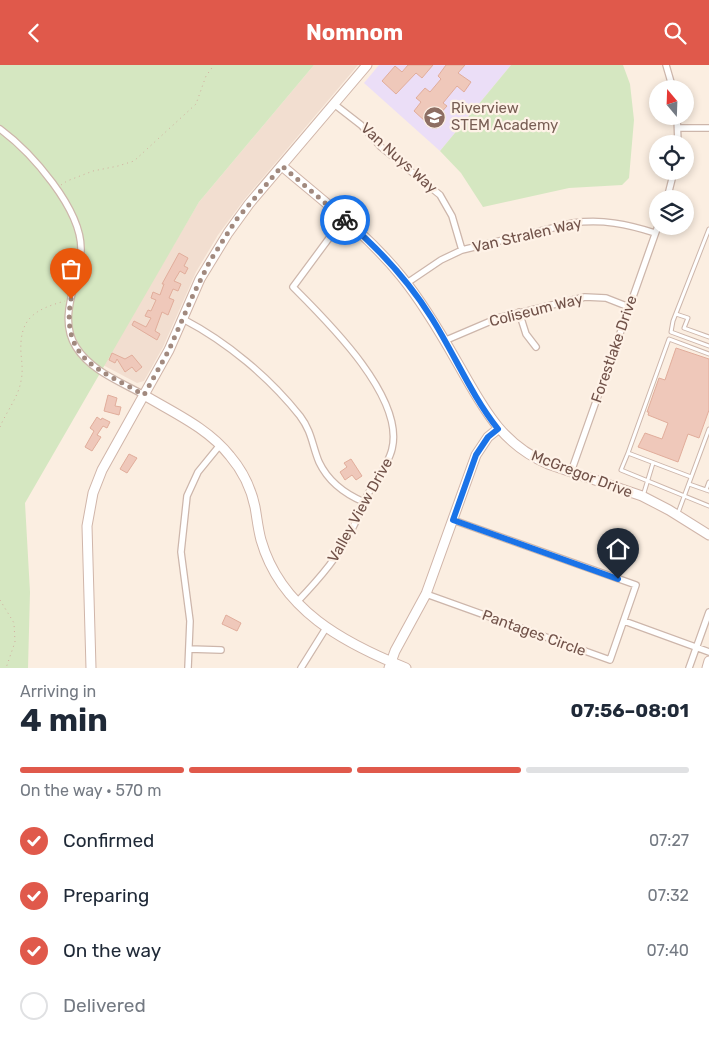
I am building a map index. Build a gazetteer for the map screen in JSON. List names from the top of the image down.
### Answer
{
  "streets": {
    "street": [
      "Van Nuys Way",
      "Van Stralen Way",
      "Coliseum Way",
      "Forestlake Drive",
      "McGregor Drive",
      "Valley View Drive",
      "Pantages Circle"
    ]
  },
  "crossings": [
    ["Van Nuys Way", "Van Stralen Way"],
    ["Van Stralen Way", "McGregor Drive"],
    ["Coliseum Way", "Forestlake Drive"],
    ["Coliseum Way", "McGregor Drive"],
    ["Forestlake Drive", "McGregor Drive"],
    ["McGregor Drive", "Valley View Drive"]
  ],
  "places": {
    "school or university": ["Riverview STEM Academy"]
  },
  "north": "top",
  "page": {
    "header": "Nomnom",
    "heading": ["4 min", "Arriving in", "07:56–08:01"],
    "bar": "On the way · 570 m",
    "list": [
      ["Confirmed", "07:27"],
      ["Preparing", "07:32"],
      ["On the way", "07:40"],
      "Delivered"
    ]
  }
}
